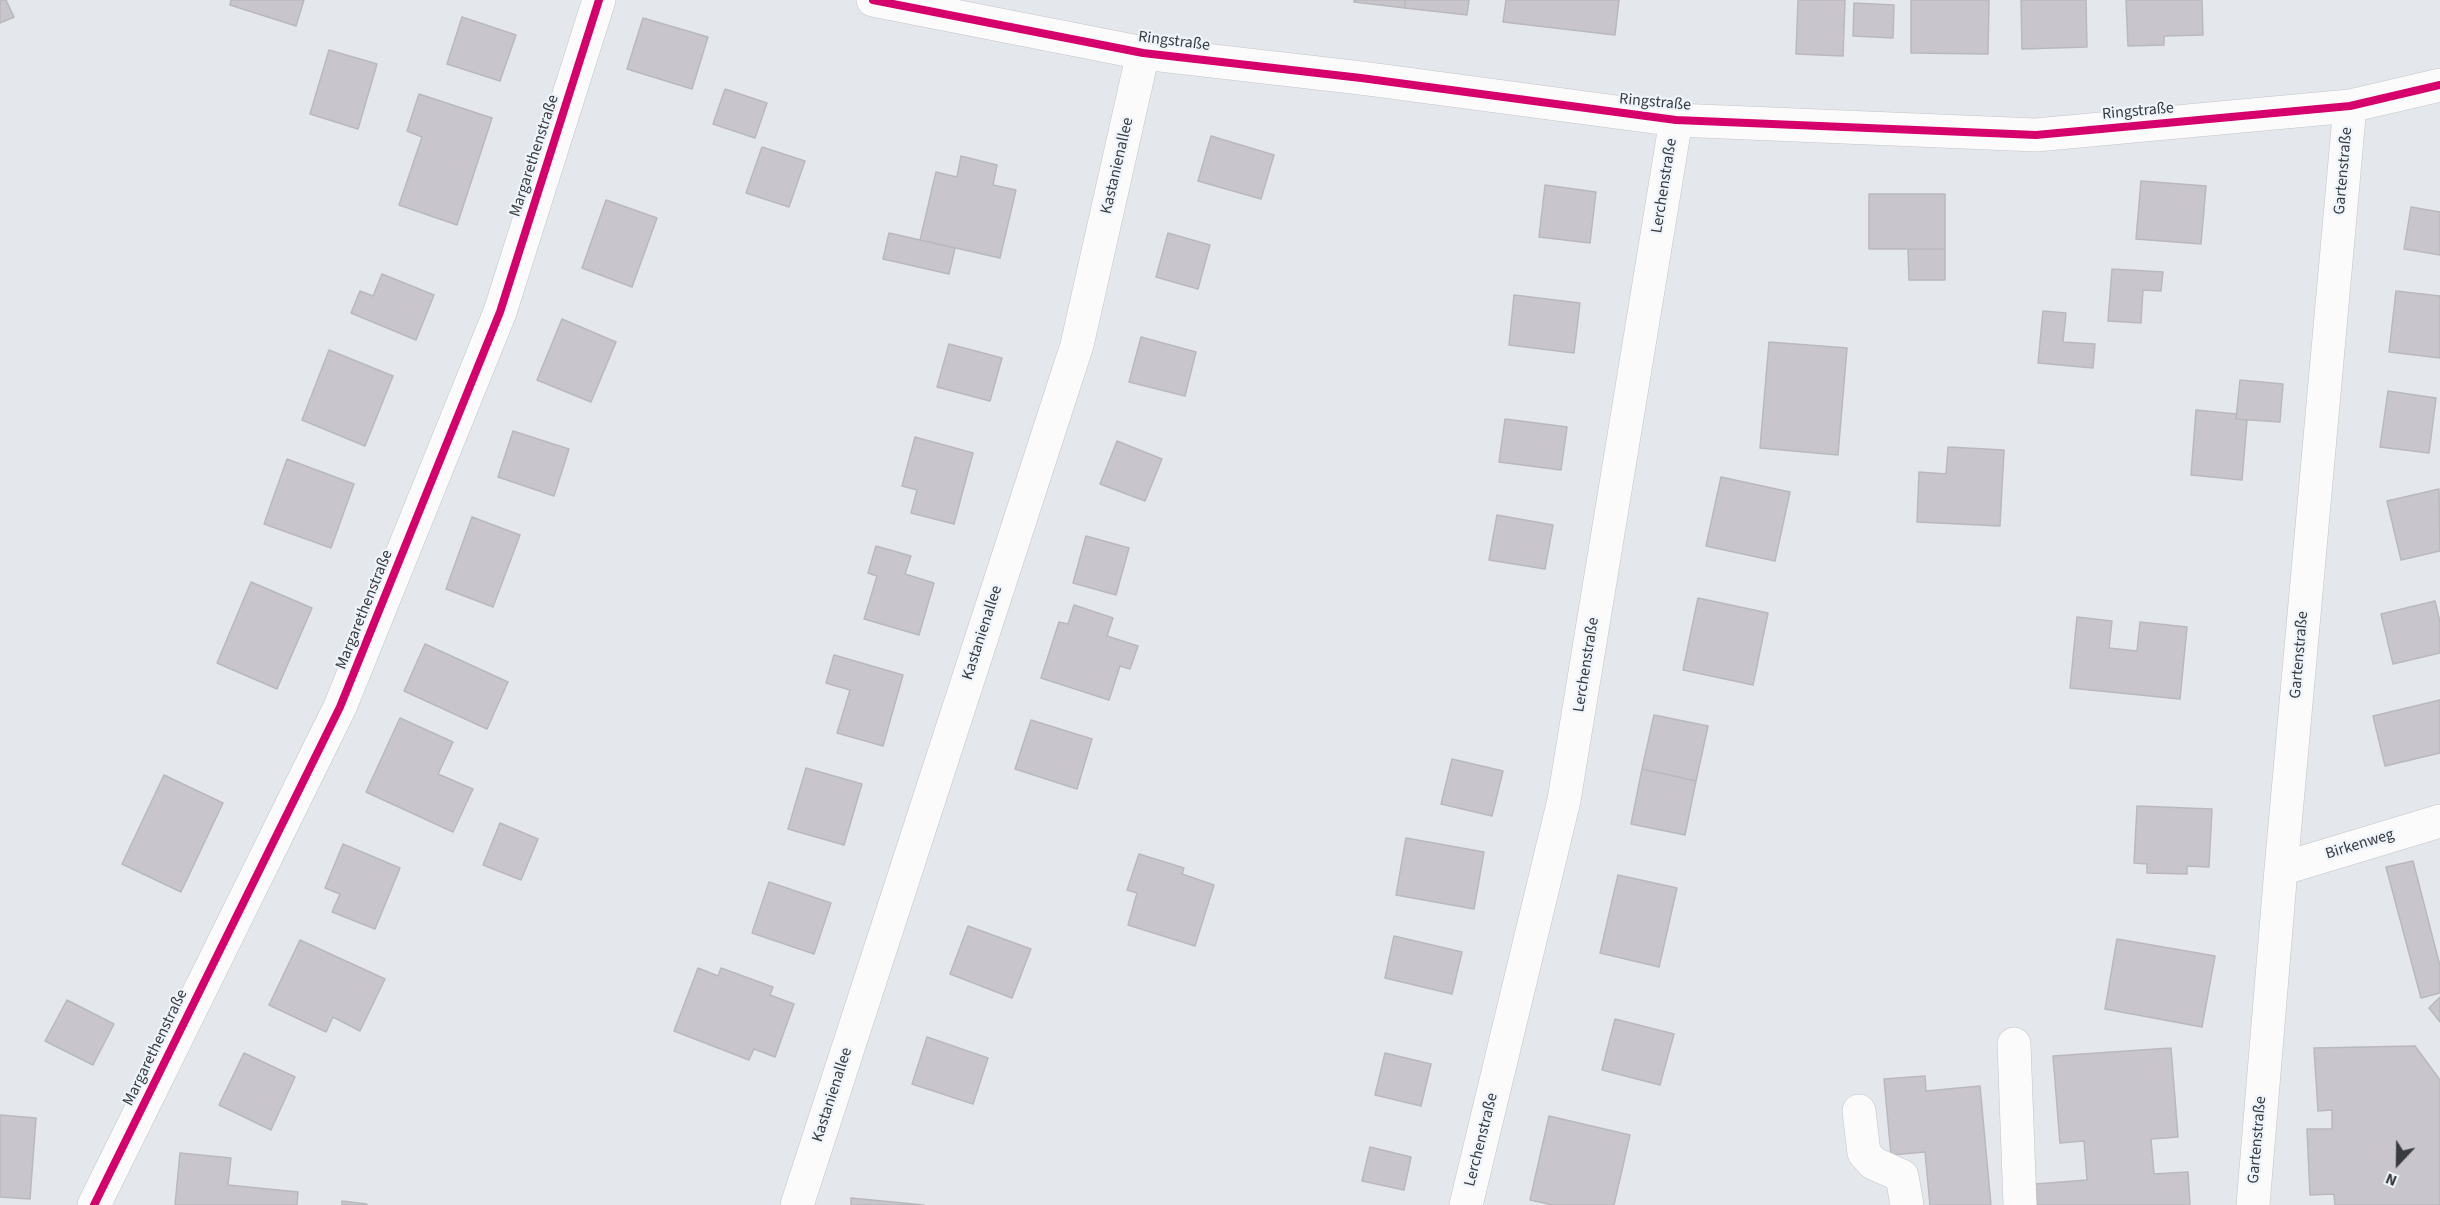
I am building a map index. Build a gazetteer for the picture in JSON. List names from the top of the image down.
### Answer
{
  "streets": {
    "street": [
      "Ringstraße",
      "Margarethenstraße",
      "Kastanienallee",
      "Gartenstraße",
      "Lerchenstraße",
      "Birkenweg"
    ]
  },
  "crossings": [
    ["Ringstraße", "Kastanienallee"],
    ["Ringstraße", "Gartenstraße"],
    ["Ringstraße", "Lerchenstraße"],
    ["Gartenstraße", "Birkenweg"]
  ],
  "north": "bottom"
}
